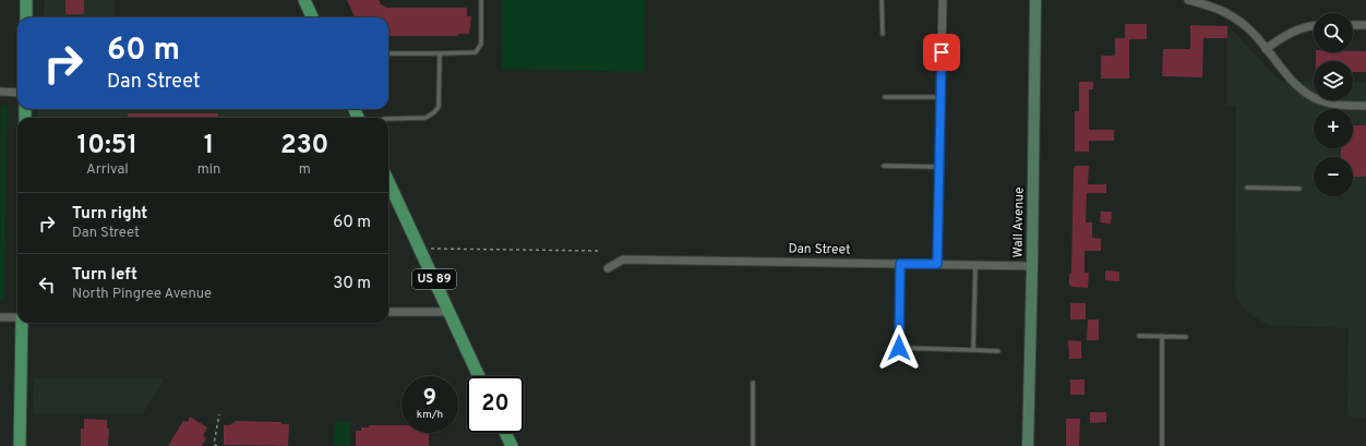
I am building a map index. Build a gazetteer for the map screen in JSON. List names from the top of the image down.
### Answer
{
  "streets": {
    "main road": ["Wall Avenue", "US 89"],
    "street": ["Dan Street"]
  },
  "crossings": [
    ["Wall Avenue", "Dan Street"]
  ],
  "page": {
    "map_buttons": ["+", "−"],
    "turn": ["60 m", "Dan Street"],
    "eta": [
      "10:51",
      "Arrival",
      "1",
      "min",
      "230",
      "m"
    ],
    "list": [
      {
        "name": "Turn right",
        "note": "Dan Street",
        "value": "60 m"
      },
      {
        "name": "Turn left",
        "note": "North Pingree Avenue",
        "value": "30 m"
      }
    ],
    "speed": "9 km/h",
    "limit": "20"
  }
}
